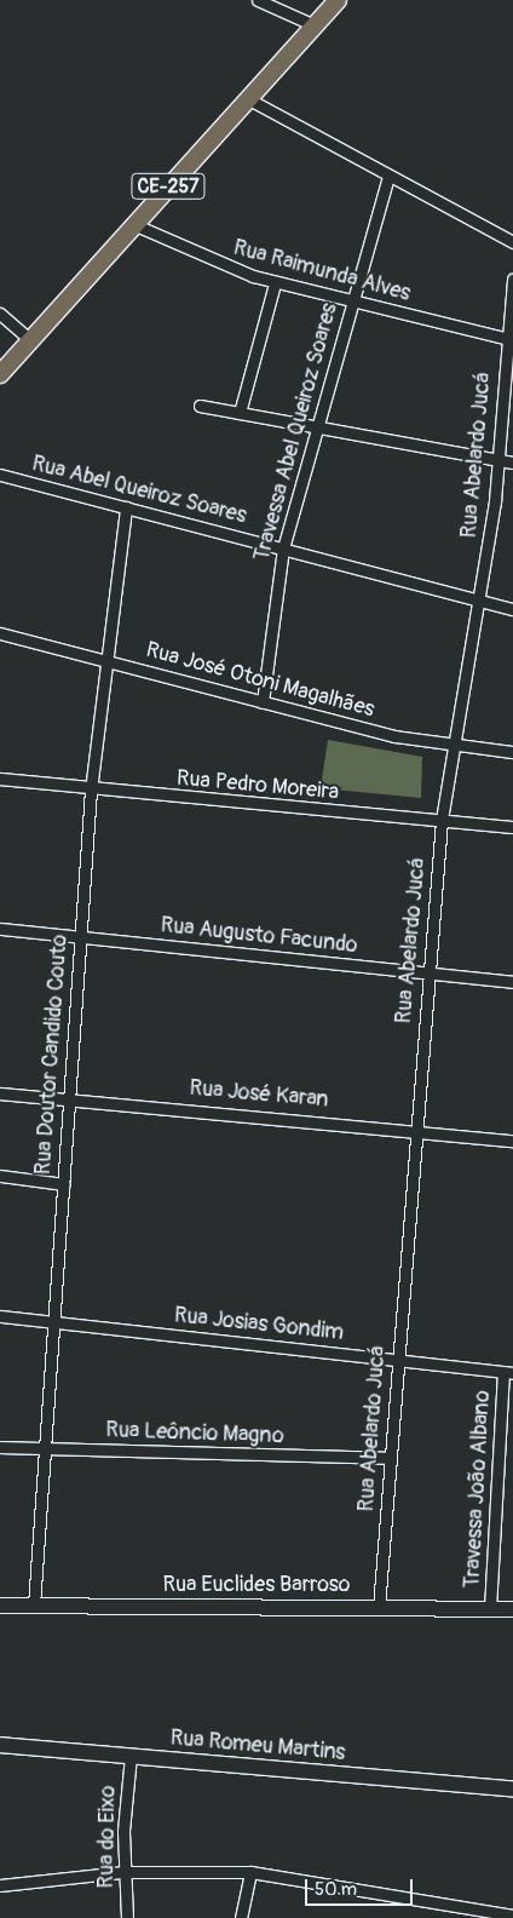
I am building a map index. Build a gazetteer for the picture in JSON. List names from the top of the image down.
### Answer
{
  "streets": {
    "main road": ["CE-257"],
    "street": [
      "Rua Raimunda Alves",
      "Travessa Abel Queiroz Soares",
      "Rua Abelardo Jucá",
      "Rua Abel Queiroz Soares",
      "Rua José Otoni Magalhães",
      "Rua Pedro Moreira",
      "Rua Augusto Facundo",
      "Rua Doutor Candido Couto",
      "Rua José Karan",
      "Rua Josias Gondim",
      "Rua Leôncio Magno",
      "Travessa João Albano",
      "Rua Euclides Barroso",
      "Rua Romeu Martins",
      "Rua do Eixo"
    ]
  },
  "crossings": [
    ["CE-257", "Rua Raimunda Alves"],
    ["Rua Raimunda Alves", "Travessa Abel Queiroz Soares"],
    ["Rua Raimunda Alves", "Rua Abelardo Jucá"],
    ["Travessa Abel Queiroz Soares", "Rua Abel Queiroz Soares"],
    ["Travessa Abel Queiroz Soares", "Rua José Otoni Magalhães"],
    ["Rua Abelardo Jucá", "Rua Abel Queiroz Soares"],
    ["Rua Abelardo Jucá", "Rua José Otoni Magalhães"],
    ["Rua Abelardo Jucá", "Rua Pedro Moreira"],
    ["Rua Abelardo Jucá", "Rua Augusto Facundo"],
    ["Rua Abelardo Jucá", "Rua José Karan"],
    ["Rua Abelardo Jucá", "Rua Josias Gondim"],
    ["Rua Abelardo Jucá", "Rua Leôncio Magno"],
    ["Rua Abelardo Jucá", "Rua Euclides Barroso"],
    ["Rua Abel Queiroz Soares", "Rua Doutor Candido Couto"],
    ["Rua José Otoni Magalhães", "Rua Doutor Candido Couto"],
    ["Rua Pedro Moreira", "Rua Doutor Candido Couto"],
    ["Rua Augusto Facundo", "Rua Doutor Candido Couto"],
    ["Rua Doutor Candido Couto", "Rua José Karan"],
    ["Rua Doutor Candido Couto", "Rua Josias Gondim"],
    ["Rua Doutor Candido Couto", "Rua Leôncio Magno"],
    ["Rua Doutor Candido Couto", "Rua Euclides Barroso"],
    ["Rua Josias Gondim", "Travessa João Albano"],
    ["Travessa João Albano", "Rua Euclides Barroso"],
    ["Rua Romeu Martins", "Rua do Eixo"]
  ],
  "scale_bar": "50 m"
}
